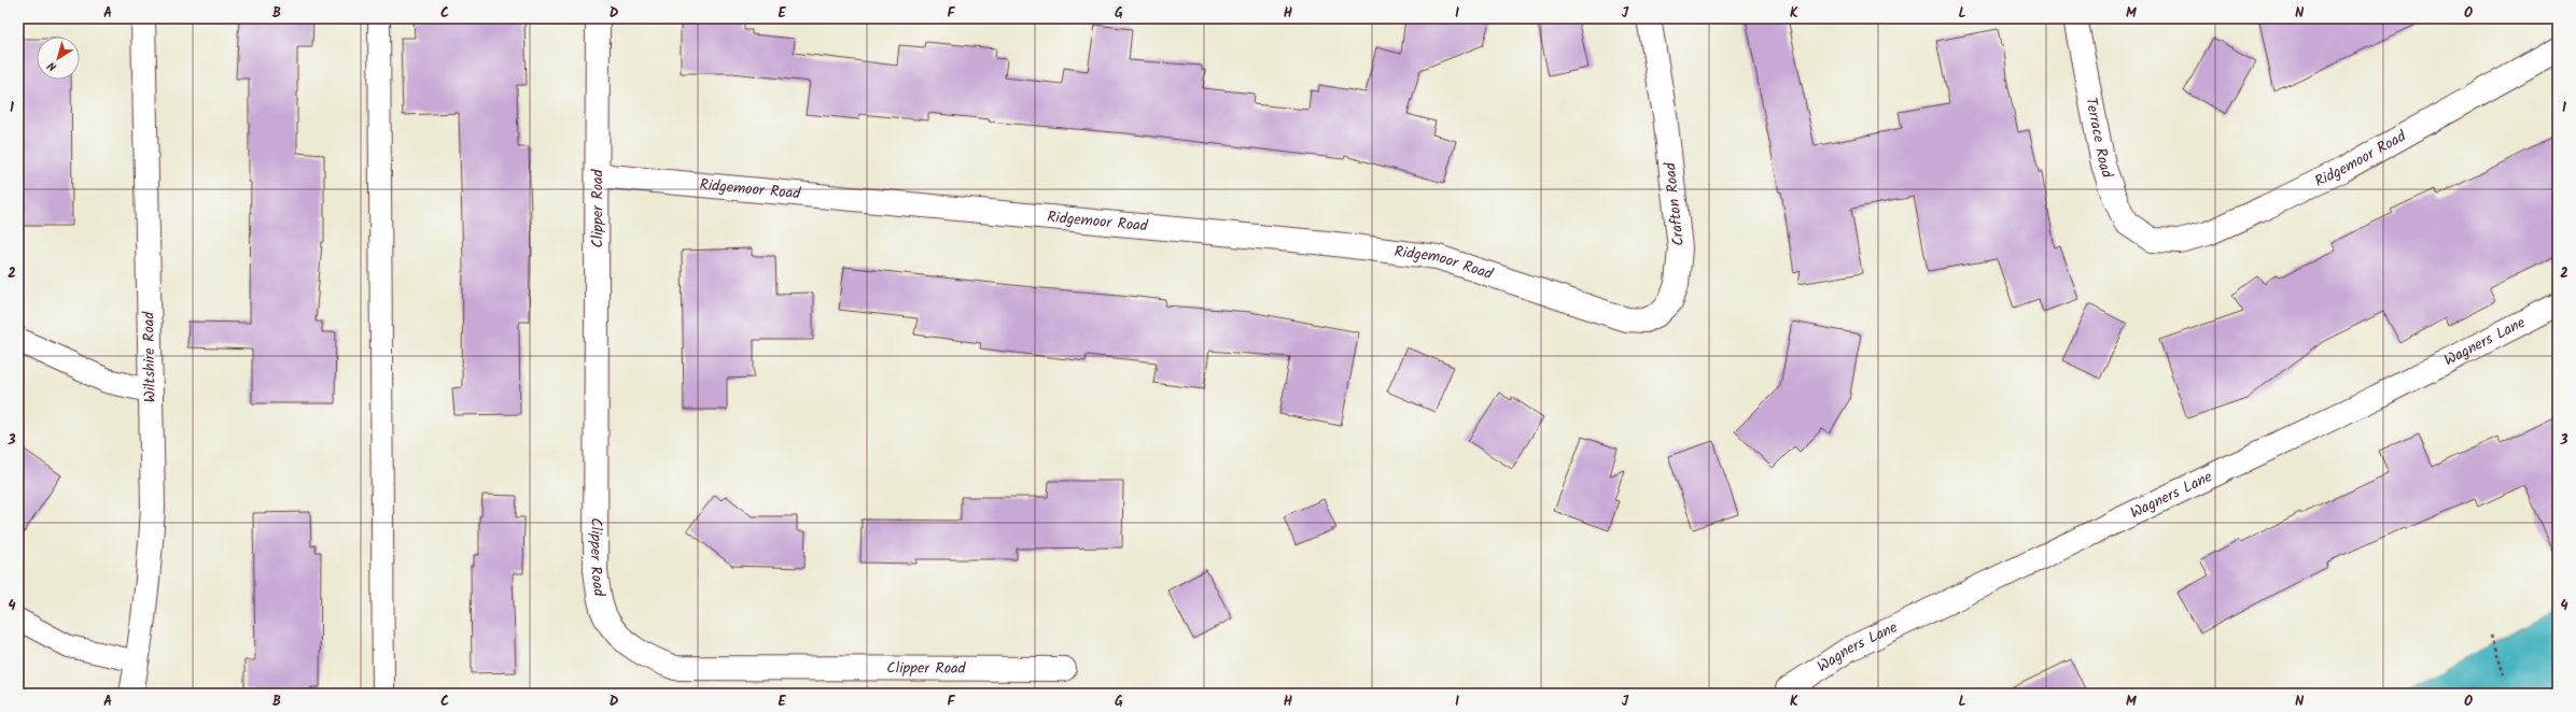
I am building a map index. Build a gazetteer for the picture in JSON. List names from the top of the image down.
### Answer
{
  "streets": {
    "street": [
      "Terrace Road",
      "Ridgemoor Road",
      "Crafton Road",
      "Clipper Road",
      "Wagners Lane",
      "Wiltshire Road"
    ]
  },
  "crossings": [
    ["Terrace Road", "Ridgemoor Road"],
    ["Ridgemoor Road", "Crafton Road"],
    ["Ridgemoor Road", "Clipper Road"]
  ],
  "north": "bottom left",
  "grid": {
    "columns": [
      "A",
      "B",
      "C",
      "D",
      "E",
      "F",
      "G",
      "H",
      "I",
      "J",
      "K",
      "L",
      "M",
      "N",
      "O"
    ],
    "rows": [
      "1",
      "2",
      "3",
      "4"
    ]
  }
}
